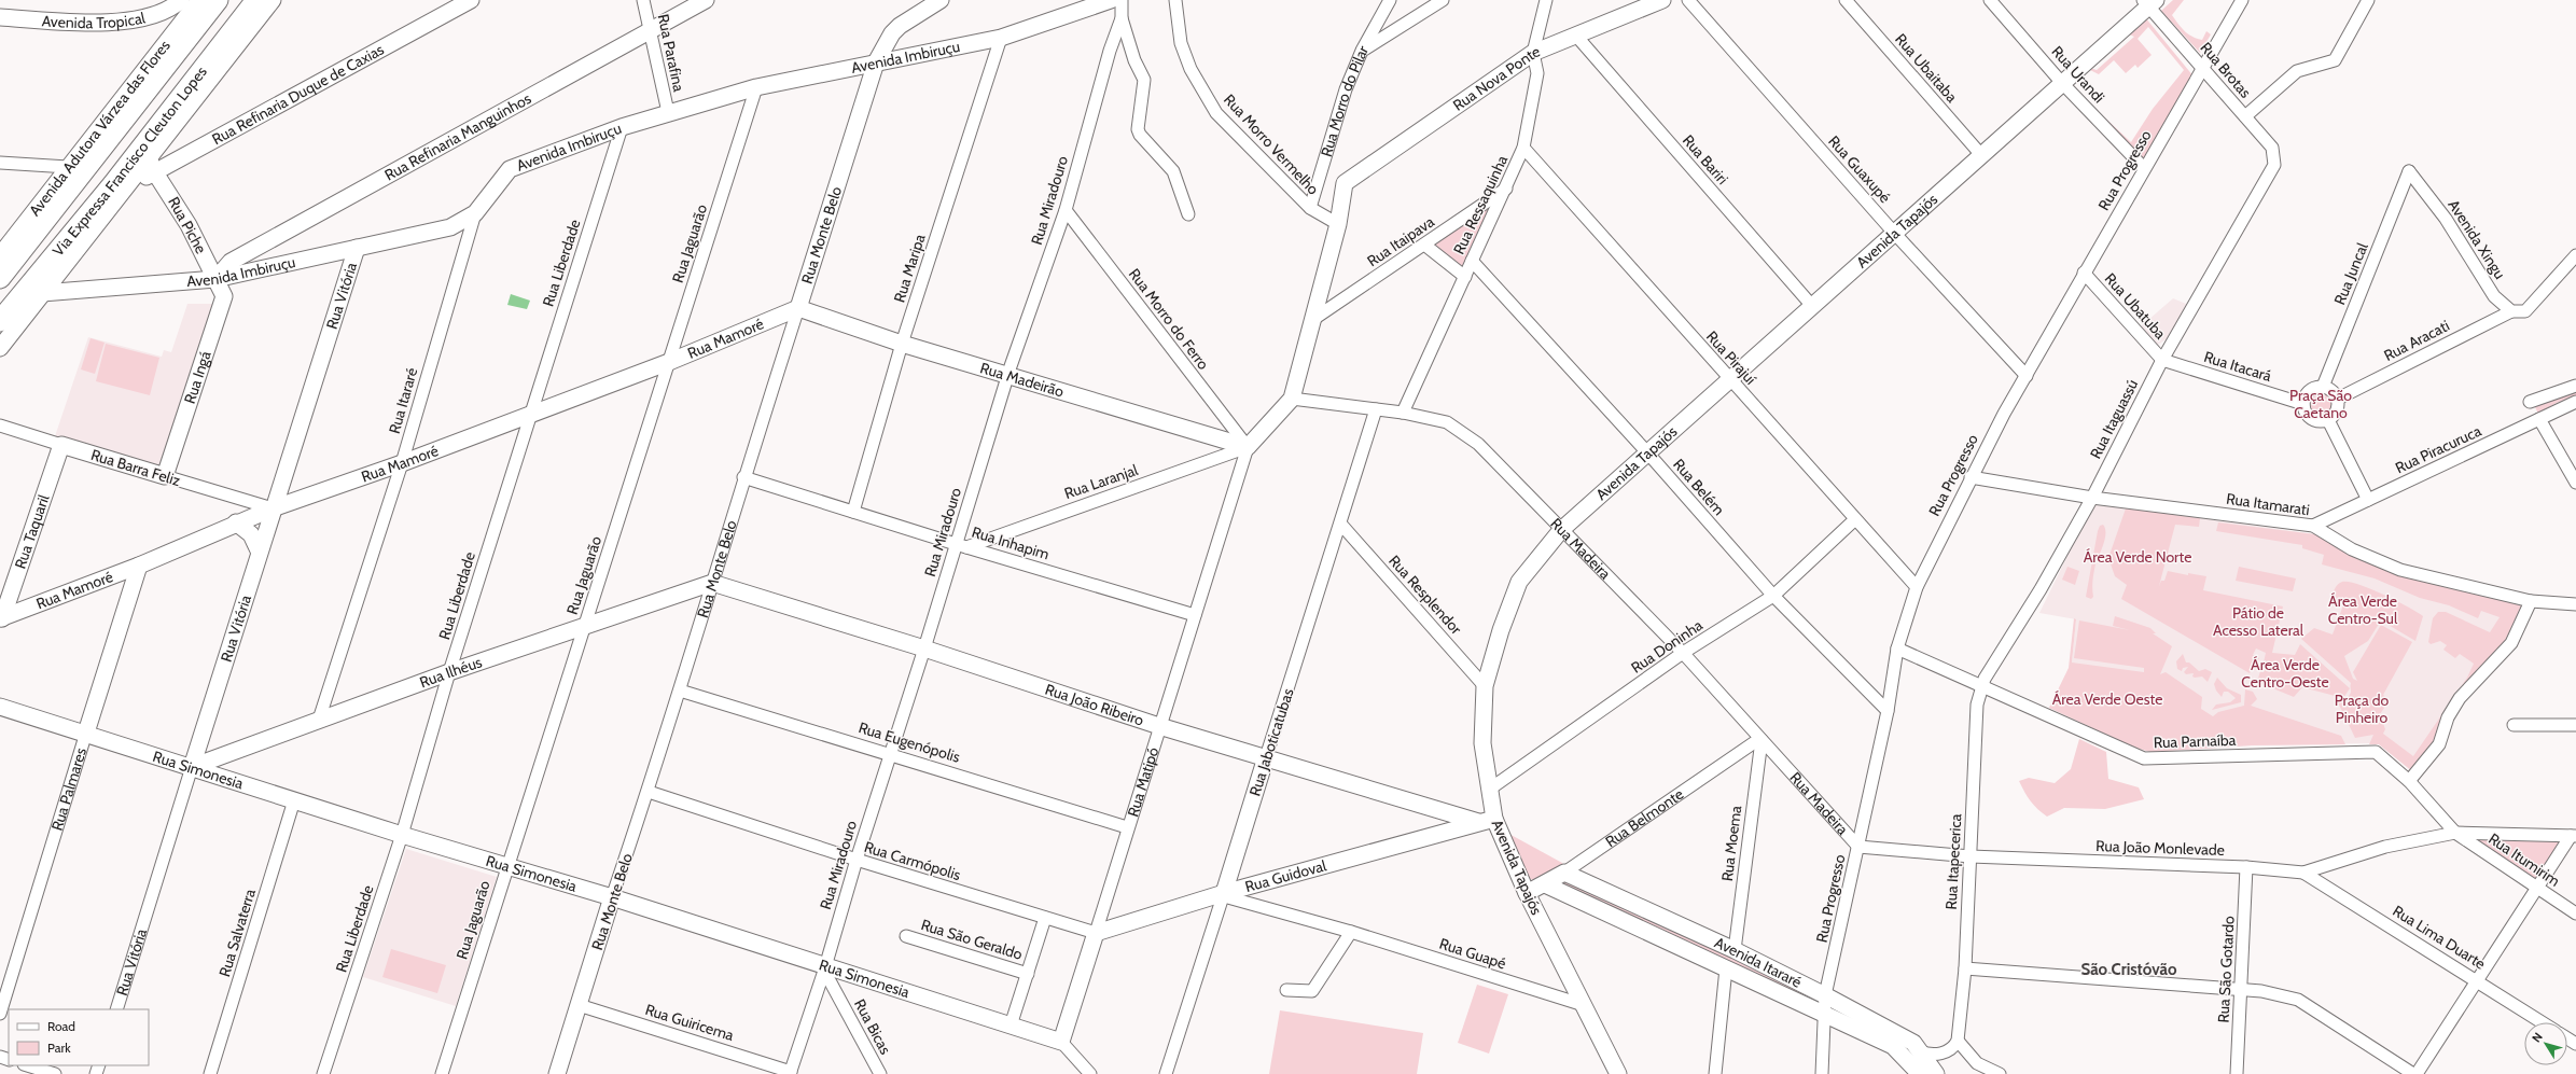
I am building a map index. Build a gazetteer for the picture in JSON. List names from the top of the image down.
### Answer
{
  "streets": {
    "highway": ["Via Expressa Francisco Cleuton Lopes"],
    "street": [
      "Avenida Tropical",
      "Rua Parafina",
      "Avenida Imbiruçu",
      "Rua Ubaitaba",
      "Rua Brotas",
      "Rua Urandi",
      "Rua Nova Ponte",
      "Rua Refinaria Duque de Caxias",
      "Rua Morro do Pilar",
      "Avenida Adutora Várzea das Flores",
      "Rua Refinaria Manguinhos",
      "Rua Morro Vermelho",
      "Rua Bariri",
      "Rua Guaxupé",
      "Rua Progresso",
      "Rua Miradouro",
      "Rua Ressaquinha",
      "Rua Piche",
      "Avenida Tapajós",
      "Rua Monte Belo",
      "Avenida Xingu",
      "Rua Itaipava",
      "Rua Jaguarão",
      "Rua Liberdade",
      "Rua Maripa",
      "Rua Juncal",
      "Rua Vitória",
      "Rua Ubatuba",
      "Rua Morro do Ferro",
      "Rua Mamoré",
      "Rua Aracati",
      "Rua Pirajuí",
      "Rua Itacará",
      "Rua Ingá",
      "Rua Madeirão",
      "Rua Itararé",
      "Rua Itaguassú",
      "Rua Piracuruca",
      "Rua Barra Feliz",
      "Rua Laranjal",
      "Rua Belém",
      "Rua Itamarati",
      "Rua Taquaril",
      "Rua Inhapim",
      "Rua Madeira",
      "Rua Resplendor",
      "Rua Doninha",
      "Rua Ilhéus",
      "Rua João Ribeiro",
      "Rua Parnaíba",
      "Rua Eugenópolis",
      "Rua Jaboticatubas",
      "Rua Simonesia",
      "Rua Matipó",
      "Rua Palmares",
      "Rua Belmonte",
      "Rua Moema",
      "Rua João Monlevade",
      "Rua Itumirim",
      "Rua Carmópolis",
      "Rua Itapecerica",
      "Rua Guidoval",
      "Rua Salvaterra",
      "Rua Lima Duarte",
      "Rua São Geraldo",
      "Rua Guapé",
      "Avenida Itararé",
      "Rua São Gotardo",
      "Rua Guiricema",
      "Rua Bicas"
    ]
  },
  "crossings": [
    ["Rua Parafina", "Avenida Imbiruçu"],
    ["Rua Parafina", "Rua Refinaria Manguinhos"],
    ["Avenida Imbiruçu", "Rua Refinaria Manguinhos"],
    ["Avenida Imbiruçu", "Rua Piche"],
    ["Avenida Imbiruçu", "Rua Monte Belo"],
    ["Avenida Imbiruçu", "Rua Jaguarão"],
    ["Avenida Imbiruçu", "Rua Liberdade"],
    ["Avenida Imbiruçu", "Rua Maripa"],
    ["Avenida Imbiruçu", "Rua Vitória"],
    ["Avenida Imbiruçu", "Rua Ingá"],
    ["Avenida Imbiruçu", "Rua Itararé"],
    ["Rua Ubaitaba", "Avenida Tapajós"],
    ["Rua Brotas", "Rua Progresso"],
    ["Rua Brotas", "Avenida Tapajós"],
    ["Rua Brotas", "Rua Itaguassú"],
    ["Rua Urandi", "Rua Progresso"],
    ["Rua Urandi", "Avenida Tapajós"],
    ["Rua Nova Ponte", "Rua Morro Vermelho"],
    ["Rua Nova Ponte", "Rua Bariri"],
    ["Rua Nova Ponte", "Rua Ressaquinha"],
    ["Rua Refinaria Duque de Caxias", "Rua Piche"],
    ["Rua Morro do Pilar", "Rua Morro Vermelho"],
    ["Avenida Adutora Várzea das Flores", "Via Expressa Francisco Cleuton Lopes"],
    ["Rua Refinaria Manguinhos", "Rua Piche"],
    ["Rua Refinaria Manguinhos", "Rua Ingá"],
    ["Rua Bariri", "Avenida Tapajós"],
    ["Rua Guaxupé", "Rua Progresso"],
    ["Rua Guaxupé", "Avenida Tapajós"],
    ["Rua Progresso", "Rua Ubatuba"],
    ["Rua Progresso", "Rua Pirajuí"],
    ["Rua Progresso", "Rua Belém"],
    ["Rua Progresso", "Rua Itamarati"],
    ["Rua Progresso", "Rua Madeira"],
    ["Rua Progresso", "Rua Parnaíba"],
    ["Rua Progresso", "Rua João Monlevade"],
    ["Rua Progresso", "Avenida Itararé"],
    ["Rua Miradouro", "Rua Morro do Ferro"],
    ["Rua Miradouro", "Rua Madeirão"],
    ["Rua Miradouro", "Rua Laranjal"],
    ["Rua Miradouro", "Rua Inhapim"],
    ["Rua Miradouro", "Rua João Ribeiro"],
    ["Rua Miradouro", "Rua Eugenópolis"],
    ["Rua Miradouro", "Rua Simonesia"],
    ["Rua Miradouro", "Rua Carmópolis"],
    ["Rua Miradouro", "Rua Guiricema"],
    ["Rua Miradouro", "Rua Bicas"],
    ["Rua Ressaquinha", "Rua Itaipava"],
    ["Rua Ressaquinha", "Rua Pirajuí"],
    ["Rua Ressaquinha", "Rua Belém"],
    ["Rua Ressaquinha", "Rua Madeira"],
    ["Rua Piche", "Rua Ingá"],
    ["Avenida Tapajós", "Rua Pirajuí"],
    ["Avenida Tapajós", "Rua Belém"],
    ["Avenida Tapajós", "Rua Madeira"],
    ["Avenida Tapajós", "Rua Resplendor"],
    ["Avenida Tapajós", "Rua Doninha"],
    ["Avenida Tapajós", "Rua Belmonte"],
    ["Avenida Tapajós", "Rua Guidoval"],
    ["Avenida Tapajós", "Rua Guapé"],
    ["Rua Monte Belo", "Rua Mamoré"],
    ["Rua Monte Belo", "Rua Madeirão"],
    ["Rua Monte Belo", "Rua Inhapim"],
    ["Rua Monte Belo", "Rua Ilhéus"],
    ["Rua Monte Belo", "Rua João Ribeiro"],
    ["Rua Monte Belo", "Rua Eugenópolis"],
    ["Rua Monte Belo", "Rua Simonesia"],
    ["Rua Monte Belo", "Rua Carmópolis"],
    ["Rua Monte Belo", "Rua Guiricema"],
    ["Avenida Xingu", "Rua Juncal"],
    ["Avenida Xingu", "Rua Aracati"],
    ["Rua Jaguarão", "Rua Mamoré"],
    ["Rua Jaguarão", "Rua Ilhéus"],
    ["Rua Jaguarão", "Rua Simonesia"],
    ["Rua Liberdade", "Rua Mamoré"],
    ["Rua Liberdade", "Rua Ilhéus"],
    ["Rua Liberdade", "Rua Simonesia"],
    ["Rua Maripa", "Rua Madeirão"],
    ["Rua Maripa", "Rua Inhapim"],
    ["Rua Juncal", "Rua Aracati"],
    ["Rua Juncal", "Rua Itacará"],
    ["Rua Vitória", "Rua Mamoré"],
    ["Rua Vitória", "Rua Barra Feliz"],
    ["Rua Vitória", "Rua Ilhéus"],
    ["Rua Vitória", "Rua Simonesia"],
    ["Rua Ubatuba", "Rua Itacará"],
    ["Rua Ubatuba", "Rua Itaguassú"],
    ["Rua Morro do Ferro", "Rua Madeirão"],
    ["Rua Morro do Ferro", "Rua Laranjal"],
    ["Rua Morro do Ferro", "Rua Matipó"],
    ["Rua Mamoré", "Rua Madeirão"],
    ["Rua Mamoré", "Rua Itararé"],
    ["Rua Mamoré", "Rua Barra Feliz"],
    ["Rua Mamoré", "Rua Taquaril"],
    ["Rua Mamoré", "Rua Palmares"],
    ["Rua Aracati", "Rua Itacará"],
    ["Rua Pirajuí", "Rua Doninha"],
    ["Rua Itacará", "Rua Itaguassú"],
    ["Rua Ingá", "Rua Barra Feliz"],
    ["Rua Madeirão", "Rua Laranjal"],
    ["Rua Madeirão", "Rua Matipó"],
    ["Rua Itararé", "Rua Ilhéus"],
    ["Rua Itaguassú", "Rua Itamarati"],
    ["Rua Itaguassú", "Rua Parnaíba"],
    ["Rua Itaguassú", "Rua Itapecerica"],
    ["Rua Piracuruca", "Rua Itamarati"],
    ["Rua Barra Feliz", "Rua Taquaril"],
    ["Rua Laranjal", "Rua Inhapim"],
    ["Rua Laranjal", "Rua Matipó"],
    ["Rua Belém", "Rua Doninha"],
    ["Rua Inhapim", "Rua Matipó"],
    ["Rua Madeira", "Rua Doninha"],
    ["Rua Madeira", "Rua Jaboticatubas"],
    ["Rua Madeira", "Rua Belmonte"],
    ["Rua Madeira", "Rua Moema"],
    ["Rua Madeira", "Rua João Monlevade"],
    ["Rua Resplendor", "Rua Jaboticatubas"],
    ["Rua Ilhéus", "Rua João Ribeiro"],
    ["Rua Ilhéus", "Rua Simonesia"],
    ["Rua João Ribeiro", "Rua Jaboticatubas"],
    ["Rua João Ribeiro", "Rua Matipó"],
    ["Rua João Ribeiro", "Rua Guidoval"],
    ["Rua Parnaíba", "Rua João Monlevade"],
    ["Rua Parnaíba", "Rua Itumirim"],
    ["Rua Parnaíba", "Rua Itapecerica"],
    ["Rua Eugenópolis", "Rua Matipó"],
    ["Rua Jaboticatubas", "Rua Guidoval"],
    ["Rua Jaboticatubas", "Rua Guapé"],
    ["Rua Simonesia", "Rua Matipó"],
    ["Rua Simonesia", "Rua Palmares"],
    ["Rua Simonesia", "Rua Salvaterra"],
    ["Rua Simonesia", "Rua Bicas"],
    ["Rua Matipó", "Rua Carmópolis"],
    ["Rua Matipó", "Rua Guidoval"],
    ["Rua Belmonte", "Rua Moema"],
    ["Rua Belmonte", "Avenida Itararé"],
    ["Rua Moema", "Avenida Itararé"],
    ["Rua João Monlevade", "Rua Itumirim"],
    ["Rua João Monlevade", "Rua Itapecerica"],
    ["Rua João Monlevade", "Rua Lima Duarte"],
    ["Rua João Monlevade", "Rua São Gotardo"],
    ["Rua Carmópolis", "Rua Guidoval"],
    ["Rua Guidoval", "Rua Guapé"]
  ],
  "districts": ["São Cristóvão"],
  "parks": [
    "Praça São Caetano",
    "Área Verde Norte",
    "Área Verde Centro-Sul",
    "Pátio de Acesso Lateral",
    "Área Verde Centro-Oeste",
    "Área Verde Oeste",
    "Praça do Pinheiro"
  ],
  "legend": ["Road", "Park"],
  "north": "top left"
}
